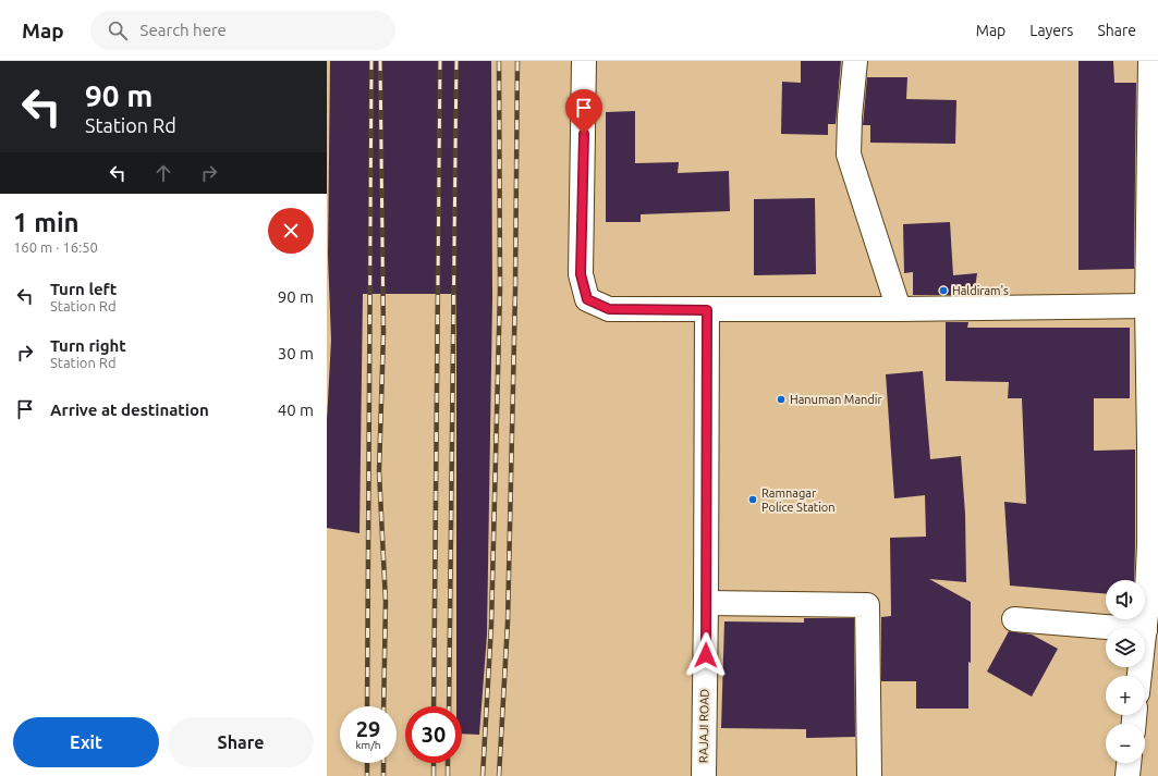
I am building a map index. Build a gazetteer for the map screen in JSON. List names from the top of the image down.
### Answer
{
  "streets": {
    "street": ["RAJAJI ROAD"]
  },
  "places": ["Haldiram's", "Hanuman Mandir", "Ramnagar Police Station"],
  "page": {
    "header": "Map",
    "search": "Search here",
    "nav": ["Map", "Layers", "Share"],
    "turn": ["90 m", "Station Rd"],
    "heading": ["1 min", "160 m · 16:50"],
    "list": [
      {
        "name": "Turn left",
        "note": "Station Rd",
        "value": "90 m"
      },
      {
        "name": "Turn right",
        "note": "Station Rd",
        "value": "30 m"
      },
      {
        "name": "Arrive at destination",
        "value": "40 m"
      }
    ],
    "map_buttons": ["+", "−"],
    "speed": "29 km/h",
    "limit": "30",
    "buttons": ["Exit", "Share"]
  }
}
